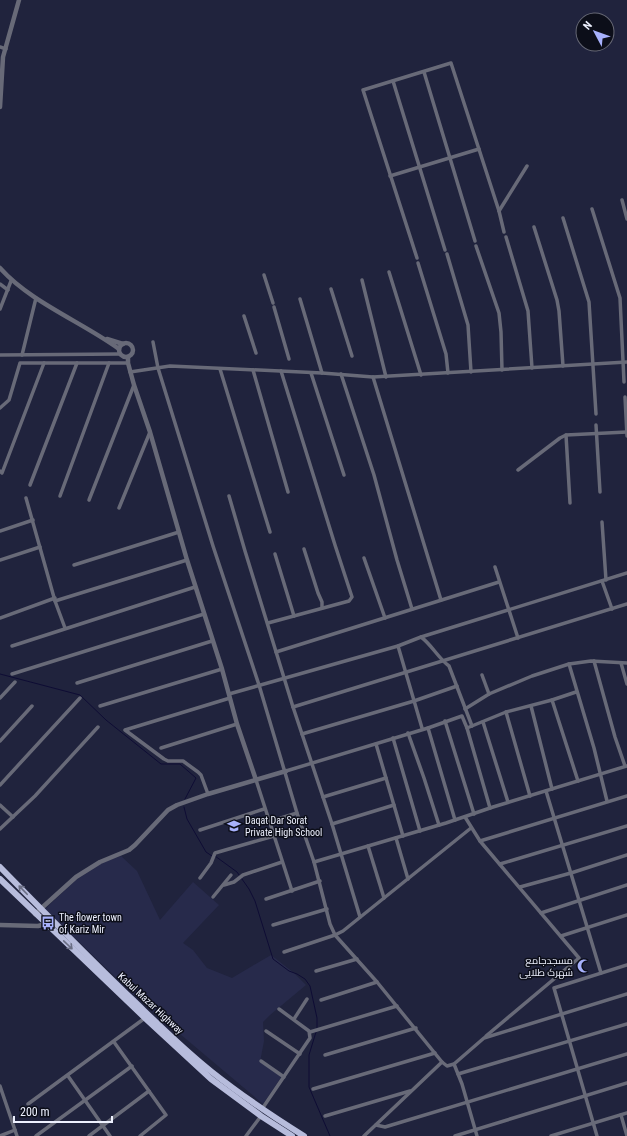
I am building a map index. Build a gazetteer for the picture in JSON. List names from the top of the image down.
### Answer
{
  "streets": {
    "highway": ["Kabul Mazar Highway"]
  },
  "places": {
    "school or university": ["Daqat Dar Sorat Private High School"],
    "bus stop": ["The flower town of Kariz Mir"],
    "mosque": ["مسجدجامع شهرک طلایی"]
  },
  "scale_bar": "200 m",
  "north": "top left"
}
